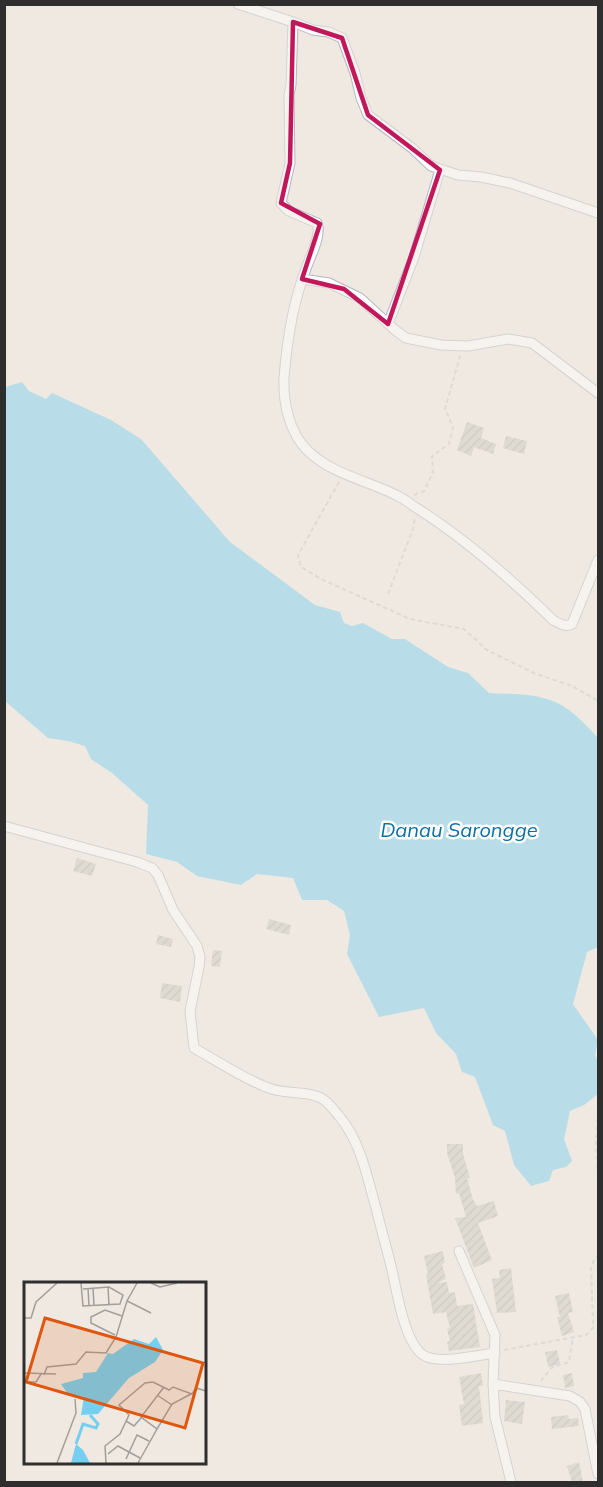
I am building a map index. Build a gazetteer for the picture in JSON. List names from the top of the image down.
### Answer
{
  "water": ["Danau Sarongge"]
}
